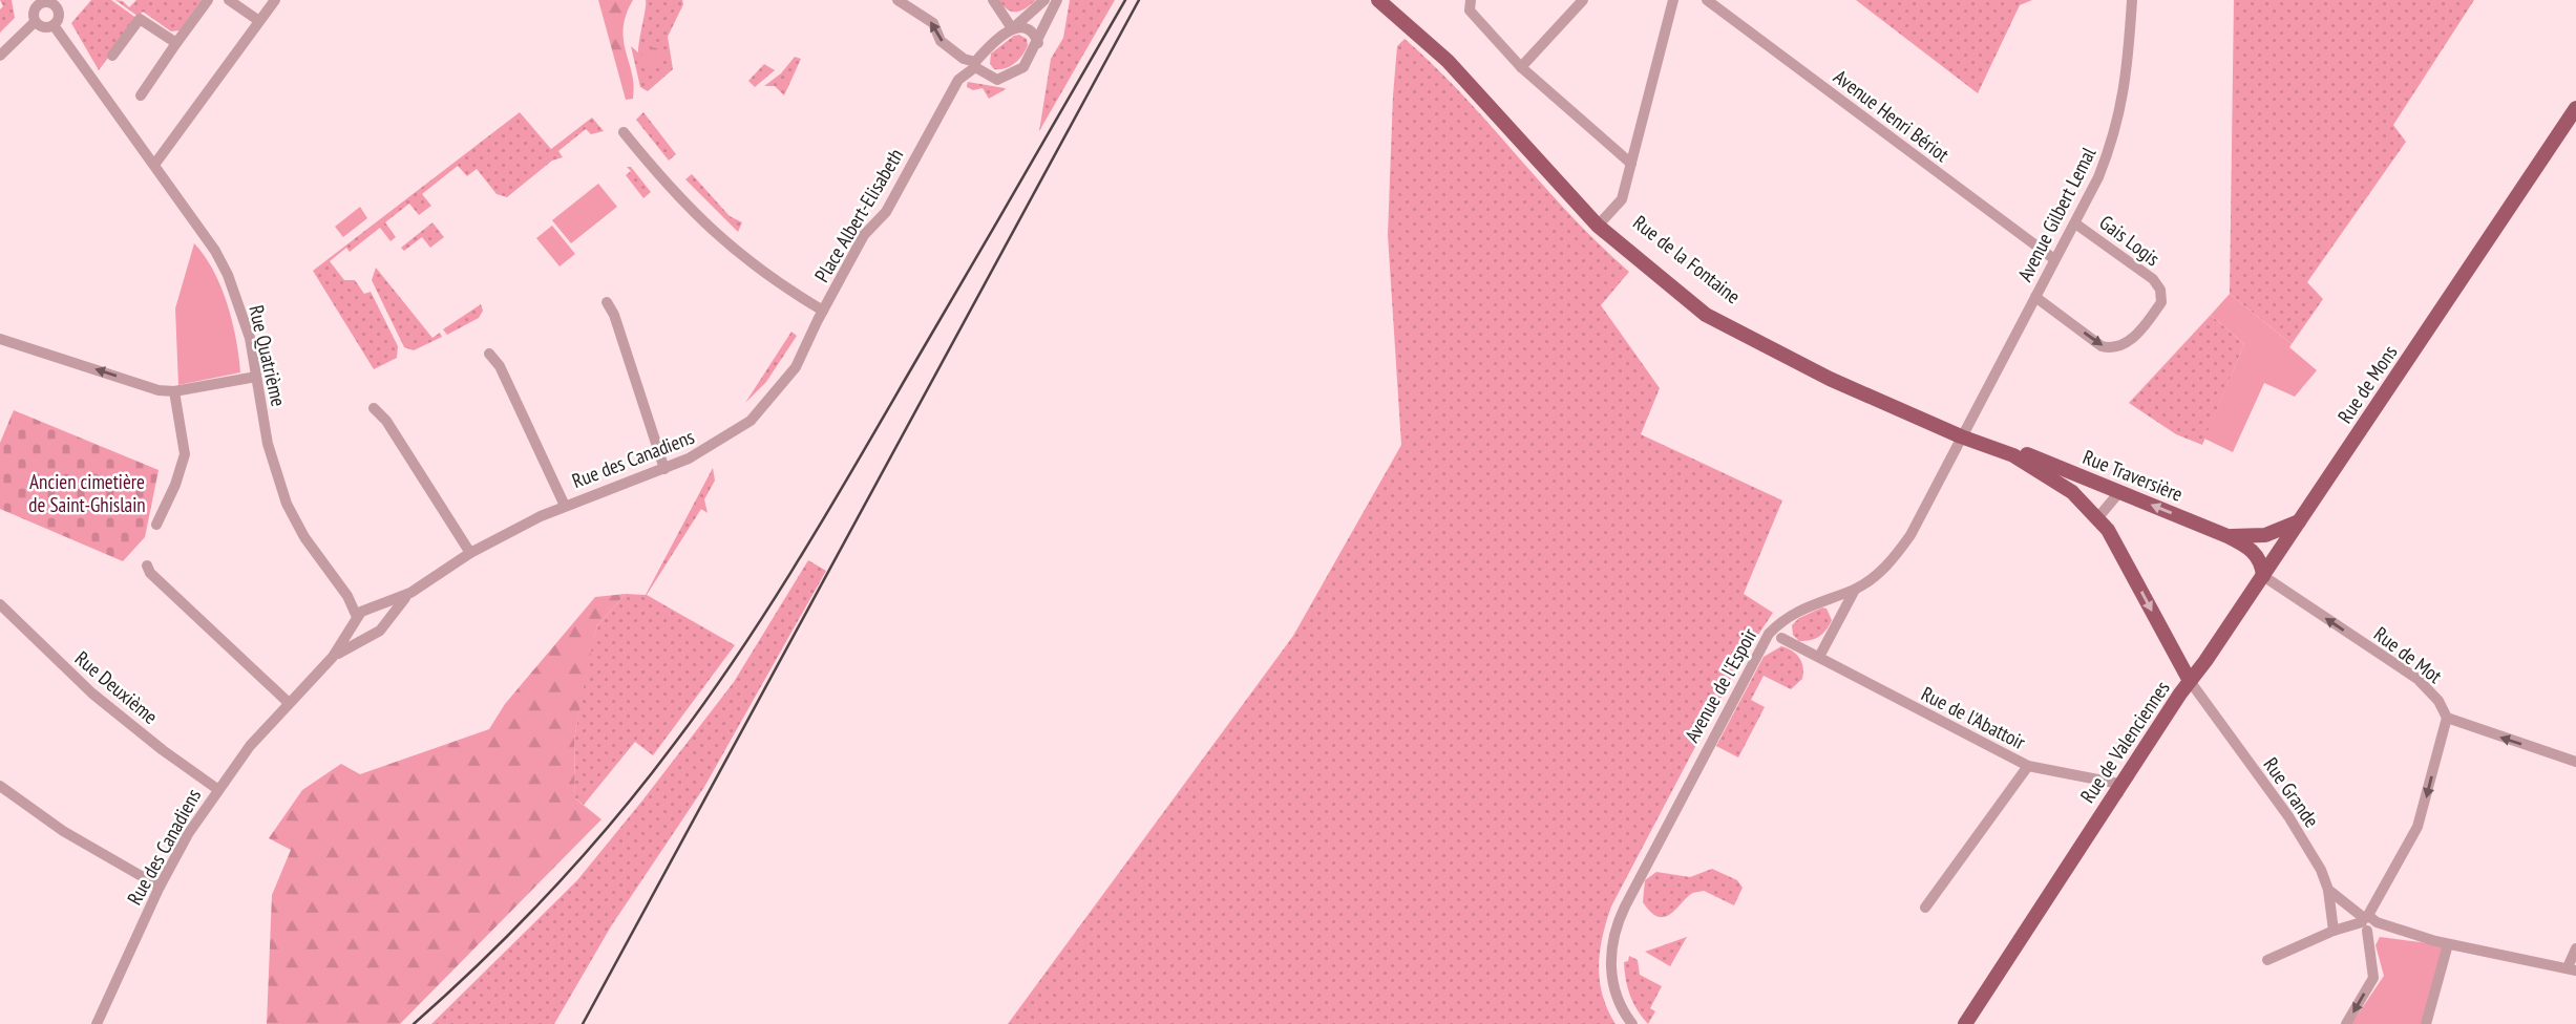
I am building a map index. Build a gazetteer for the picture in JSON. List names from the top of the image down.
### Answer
{
  "streets": {
    "main road": [
      "Rue de la Fontaine",
      "Rue de Mons",
      "Rue Traversière",
      "Rue de Valenciennes"
    ],
    "street": [
      "Avenue Henri Bériot",
      "Avenue Gilbert Lemal",
      "Place Albert-Elisabeth",
      "Gais Logis",
      "Rue Quatrième",
      "Rue des Canadiens",
      "Rue de Mot",
      "Avenue de l'Espoir",
      "Rue Deuxième",
      "Rue de l'Abattoir",
      "Rue Grande"
    ]
  },
  "crossings": [
    ["Avenue Henri Bériot", "Avenue Gilbert Lemal"],
    ["Avenue Gilbert Lemal", "Gais Logis"],
    ["Avenue Gilbert Lemal", "Rue de la Fontaine"],
    ["Avenue Gilbert Lemal", "Avenue de l'Espoir"],
    ["Place Albert-Elisabeth", "Rue des Canadiens"],
    ["Rue de la Fontaine", "Rue de Mons"],
    ["Rue de la Fontaine", "Rue Traversière"],
    ["Rue de la Fontaine", "Avenue de l'Espoir"],
    ["Rue de la Fontaine", "Rue de Valenciennes"],
    ["Rue de la Fontaine", "Rue Grande"],
    ["Rue Quatrième", "Rue des Canadiens"],
    ["Rue de Mons", "Rue Traversière"],
    ["Rue de Mons", "Rue de Mot"],
    ["Rue de Mons", "Rue de Valenciennes"],
    ["Rue de Mons", "Rue Grande"],
    ["Rue des Canadiens", "Rue Deuxième"],
    ["Rue Traversière", "Rue de Mot"],
    ["Rue de l'Abattoir", "Rue de Valenciennes"],
    ["Rue de Valenciennes", "Rue Grande"]
  ],
  "one_way": ["Rue de Mot"],
  "parks": ["Ancien cimetière de Saint-Ghislain"]
}
